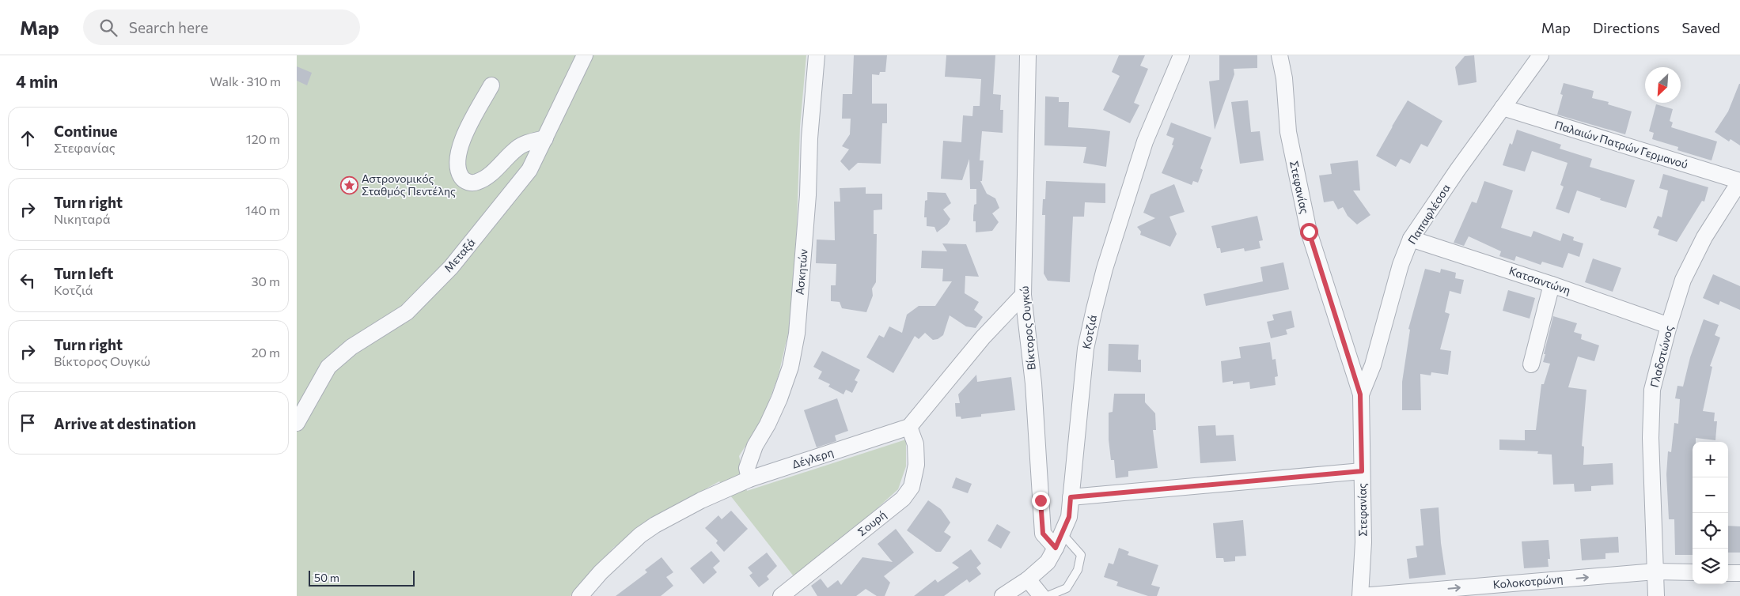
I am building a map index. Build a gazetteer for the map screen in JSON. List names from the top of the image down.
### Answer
{
  "streets": {
    "street": [
      "Παλαιών Πατρών Γερμανού",
      "Στεφανίας",
      "Παπαφλέσσα",
      "Μεταξά",
      "Ασκητών",
      "Κατσαντώνη",
      "Βίκτορος Ουγκώ",
      "Κοτζιά",
      "Γλαδστώνος",
      "Δέγλερη",
      "Σουρή",
      "Κολοκοτρώνη"
    ]
  },
  "crossings": [
    ["Παλαιών Πατρών Γερμανού", "Παπαφλέσσα"],
    ["Παλαιών Πατρών Γερμανού", "Γλαδστώνος"],
    ["Στεφανίας", "Παπαφλέσσα"],
    ["Στεφανίας", "Κολοκοτρώνη"],
    ["Παπαφλέσσα", "Κατσαντώνη"],
    ["Ασκητών", "Δέγλερη"],
    ["Κατσαντώνη", "Γλαδστώνος"],
    ["Βίκτορος Ουγκώ", "Κοτζιά"],
    ["Γλαδστώνος", "Κολοκοτρώνη"],
    ["Δέγλερη", "Σουρή"]
  ],
  "one_way": ["Κολοκοτρώνη"],
  "places": {
    "place": ["Αστρονομικός Σταθμός Πεντέλης"]
  },
  "scale_bar": "50 m",
  "north": "bottom left",
  "page": {
    "header": "Map",
    "search": "Search here",
    "nav": ["Map", "Directions", "Saved"],
    "heading": ["4 min", "Walk · 310 m"],
    "list": [
      ["Continue", "Στεφανίας", "120 m"],
      ["Turn right", "Νικηταρά", "140 m"],
      ["Turn left", "Κοτζιά", "30 m"],
      ["Turn right", "Βίκτορος Ουγκώ", "20 m"],
      "Arrive at destination"
    ],
    "map_buttons": ["+", "−"],
    "scale": "50 m"
  }
}
